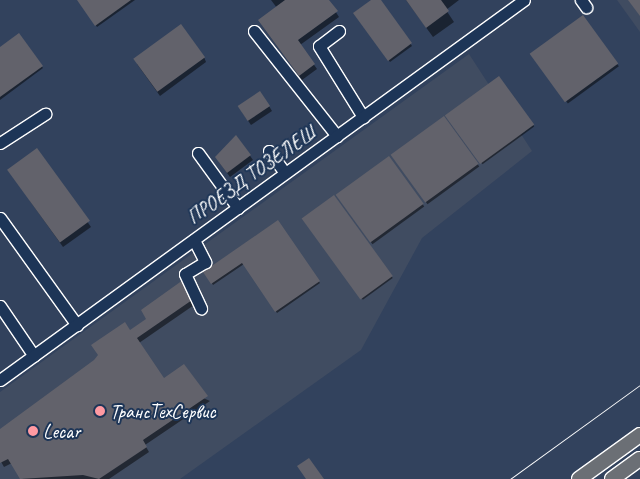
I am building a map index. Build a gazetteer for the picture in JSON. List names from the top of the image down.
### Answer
{
  "streets": {
    "street": ["ПРОЕЗД ТОЗЕЛЕШ"]
  },
  "places": ["ТрансТехСервис", "Lecar"]
}
